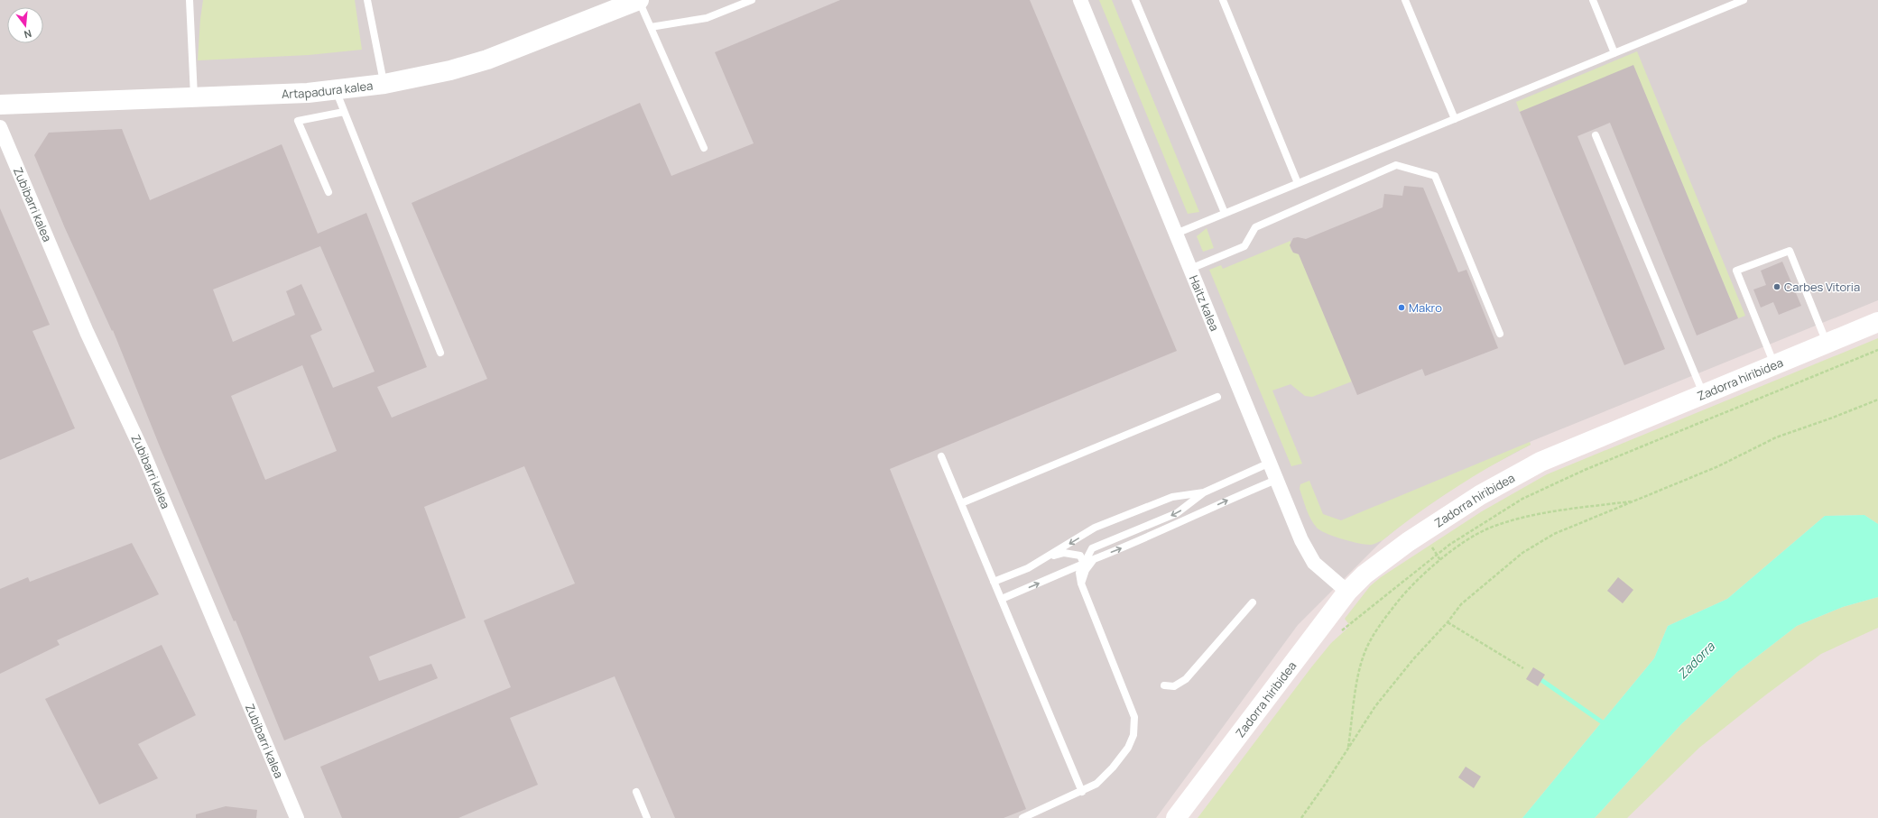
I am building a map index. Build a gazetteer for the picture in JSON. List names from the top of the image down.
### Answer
{
  "streets": {
    "main road": ["Artapadura kalea", "Zadorra hiribidea"],
    "street": ["Zubibarri kalea", "Haitz kalea"]
  },
  "crossings": [
    ["Haitz kalea", "Zadorra hiribidea"]
  ],
  "water": ["Zadorra"],
  "places": ["Carbes Vitoria", "Makro"],
  "north": "bottom"
}
